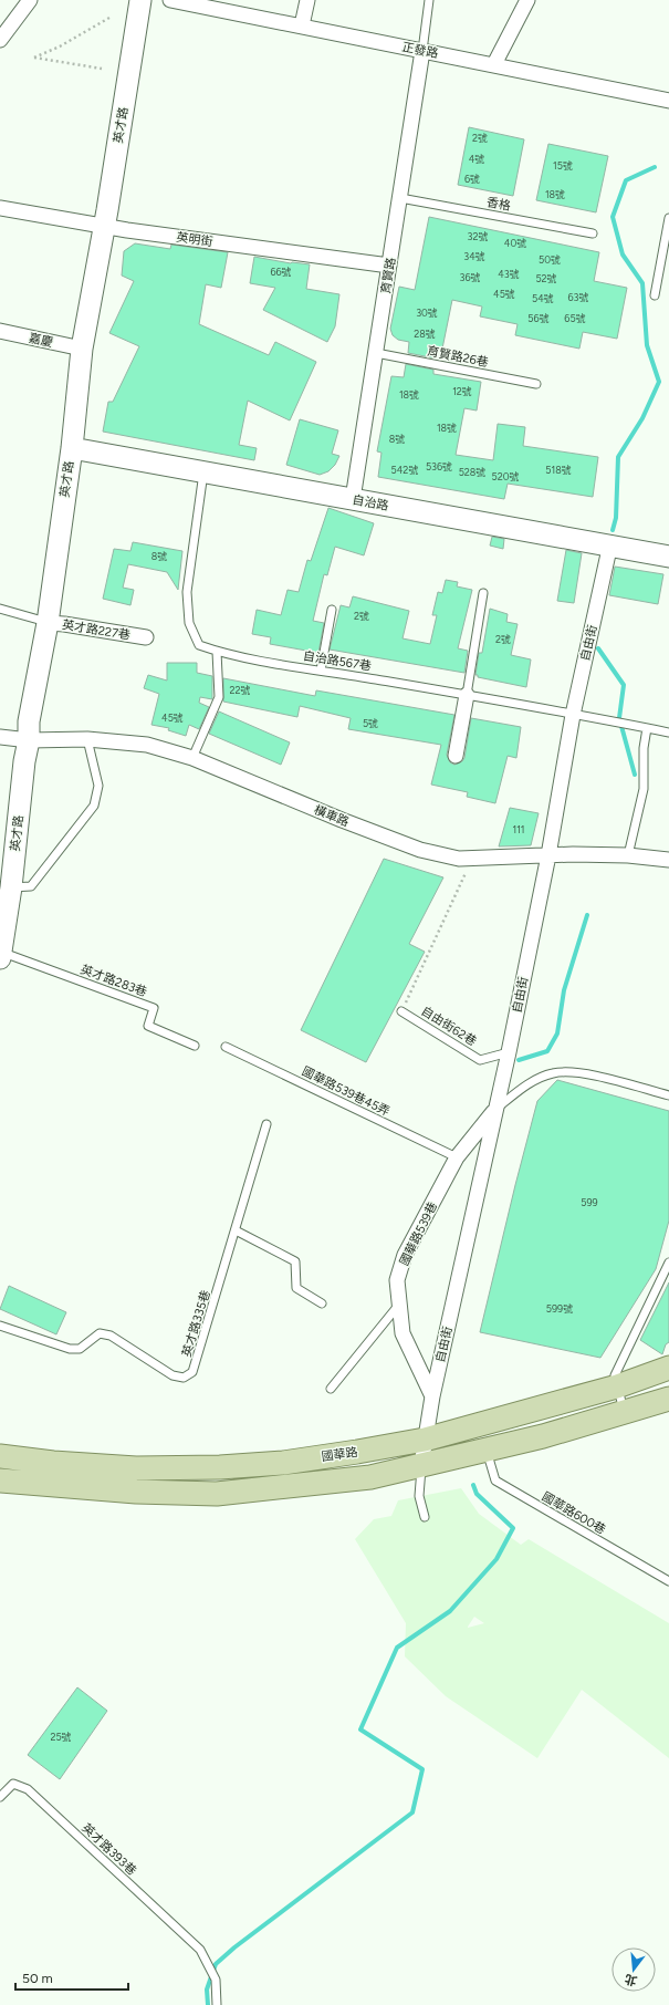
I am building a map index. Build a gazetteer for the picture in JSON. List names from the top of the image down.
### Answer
{
  "streets": {
    "main road": ["國華路"],
    "street": [
      "正發路",
      "英才路",
      "英明街",
      "育賢路",
      "嘉慶",
      "自治路",
      "英才路227巷",
      "自由街",
      "橫車路",
      "國華路539巷"
    ],
    "lane": [
      "香格",
      "育賢路26巷",
      "自治路567巷",
      "英才路283巷",
      "自由街62巷",
      "國華路539巷45弄",
      "英才路335巷",
      "國華路600巷",
      "英才路393巷"
    ]
  },
  "crossings": [
    ["正發路", "育賢路"],
    ["英才路", "英明街"],
    ["英才路", "嘉慶"],
    ["英才路", "自治路"],
    ["英才路", "英才路227巷"],
    ["英才路", "橫車路"],
    ["英才路", "英才路283巷"],
    ["香格", "育賢路"],
    ["英明街", "育賢路"],
    ["育賢路", "育賢路26巷"],
    ["育賢路", "自治路"],
    ["自治路", "自由街"],
    ["自治路", "自治路567巷"],
    ["自由街", "自治路567巷"],
    ["自由街", "橫車路"],
    ["自由街", "自由街62巷"],
    ["自由街", "國華路539巷"],
    ["自由街", "國華路"],
    ["國華路539巷45弄", "國華路539巷"]
  ],
  "house_numbers": [
    "2號",
    "4號",
    "15號",
    "6號",
    "18號",
    "32號",
    "40號",
    "34號",
    "50號",
    "66號",
    "43號",
    "36號",
    "52號",
    "45號",
    "63號",
    "54號",
    "30號",
    "56號",
    "65號",
    "28號",
    "12號",
    "18號",
    "18號",
    "8號",
    "536號",
    "542號",
    "518號",
    "528號",
    "520號",
    "8號",
    "2號",
    "2號",
    "22號",
    "45號",
    "5號",
    "111",
    "599",
    "599號",
    "25號"
  ],
  "scale_bar": "50 m",
  "north": "bottom"
}
